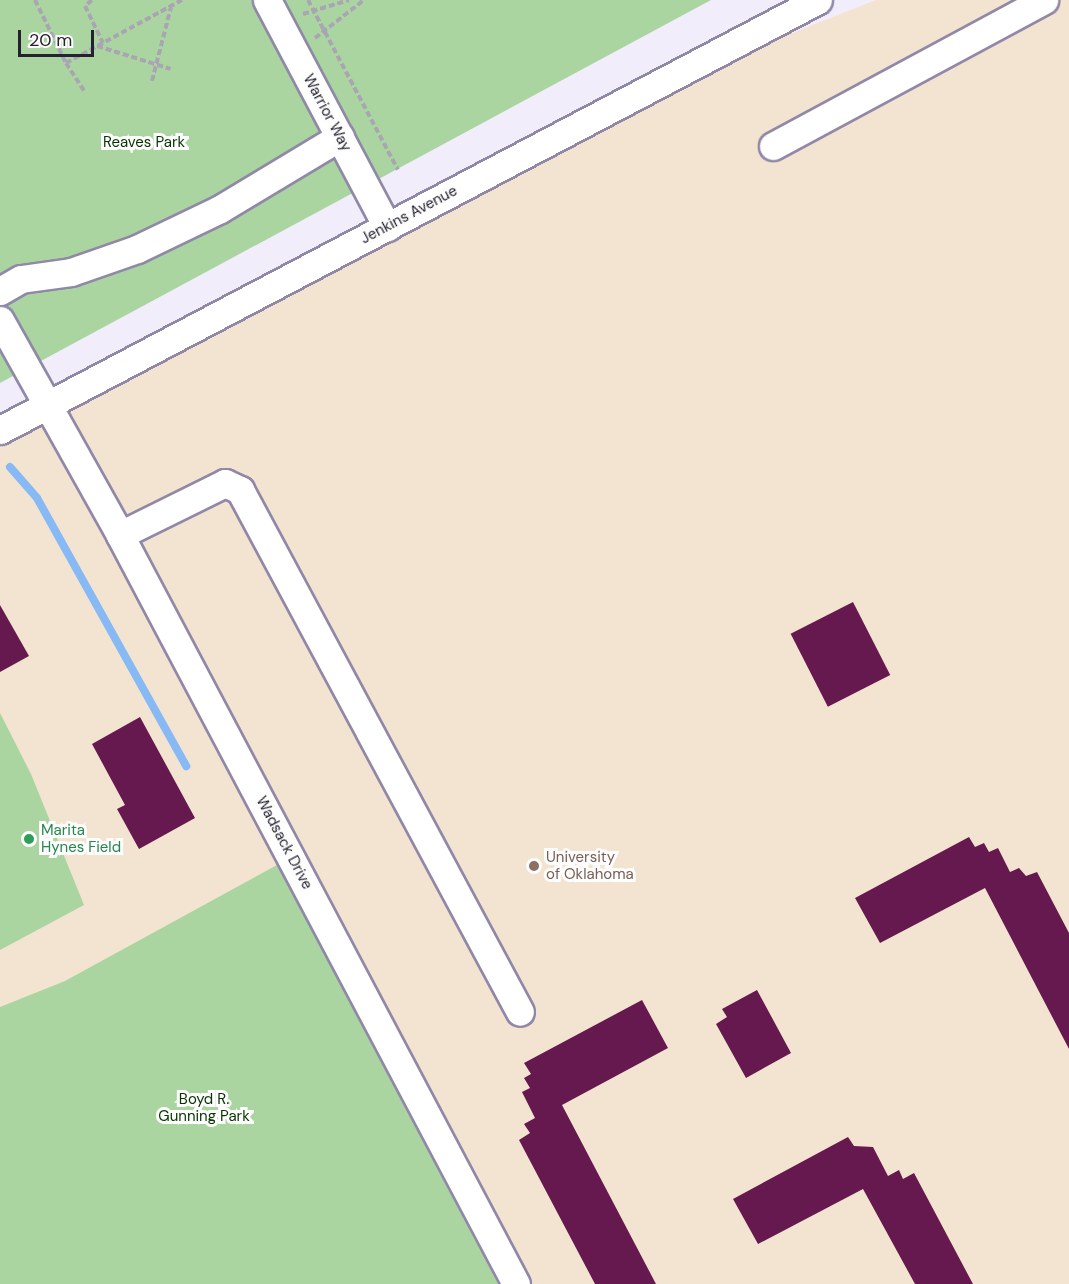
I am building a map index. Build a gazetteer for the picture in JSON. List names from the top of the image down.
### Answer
{
  "streets": {
    "street": ["Warrior Way", "Jenkins Avenue", "Wadsack Drive"]
  },
  "crossings": [
    ["Warrior Way", "Jenkins Avenue"],
    ["Jenkins Avenue", "Wadsack Drive"]
  ],
  "parks": ["Reaves Park", "Boyd R. Gunning Park"],
  "places": ["Marita Hynes Field", "University of Oklahoma"],
  "scale_bar": "20 m"
}
